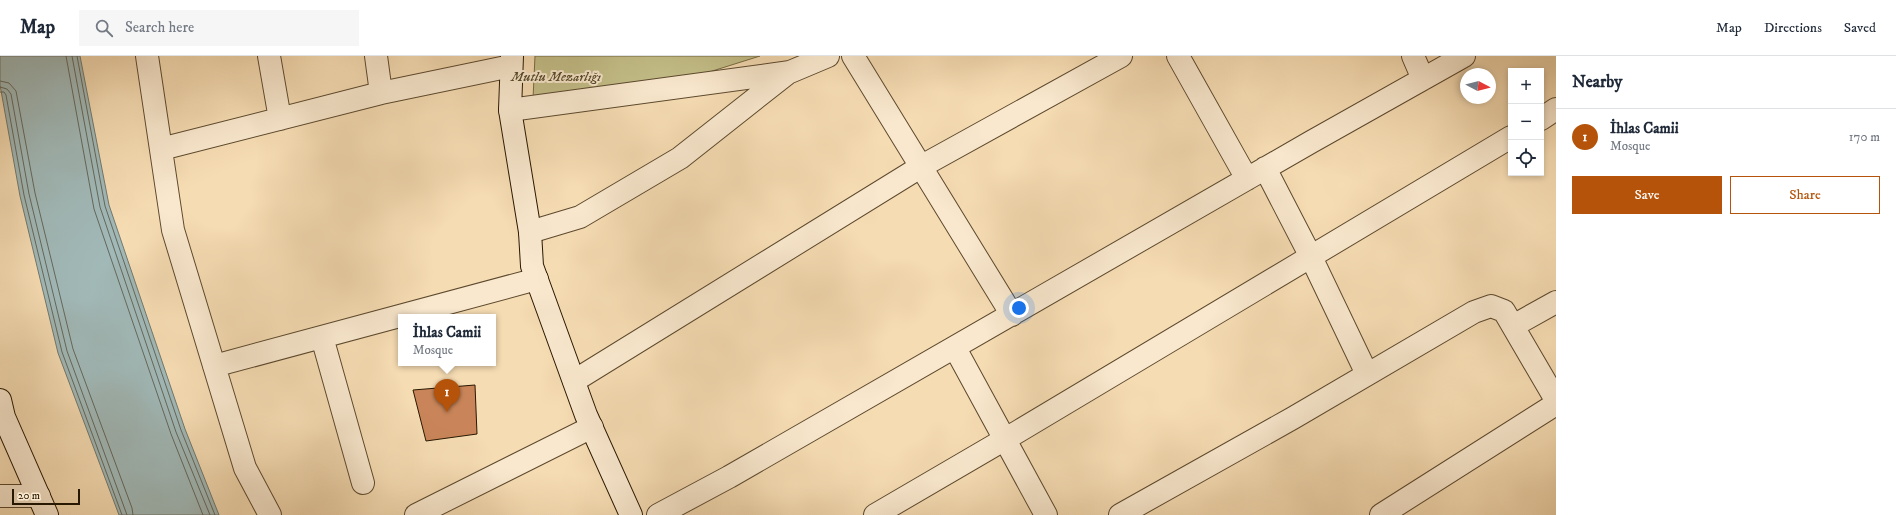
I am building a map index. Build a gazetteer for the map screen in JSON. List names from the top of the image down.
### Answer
{
  "parks": ["Mutlu Mezarlığı"],
  "scale_bar": "20 m",
  "north": "right",
  "page": {
    "header": "Map",
    "search": "Search here",
    "nav": ["Map", "Directions", "Saved"],
    "heading": "Nearby",
    "map_buttons": ["+", "−"],
    "list": [
      {
        "mark": "1",
        "name": "İhlas Camii",
        "note": "Mosque",
        "value": "170 m"
      }
    ],
    "buttons": ["Save", "Share"],
    "popup": ["İhlas Camii", "Mosque"],
    "pins": "1",
    "scale": "20 m"
  }
}
